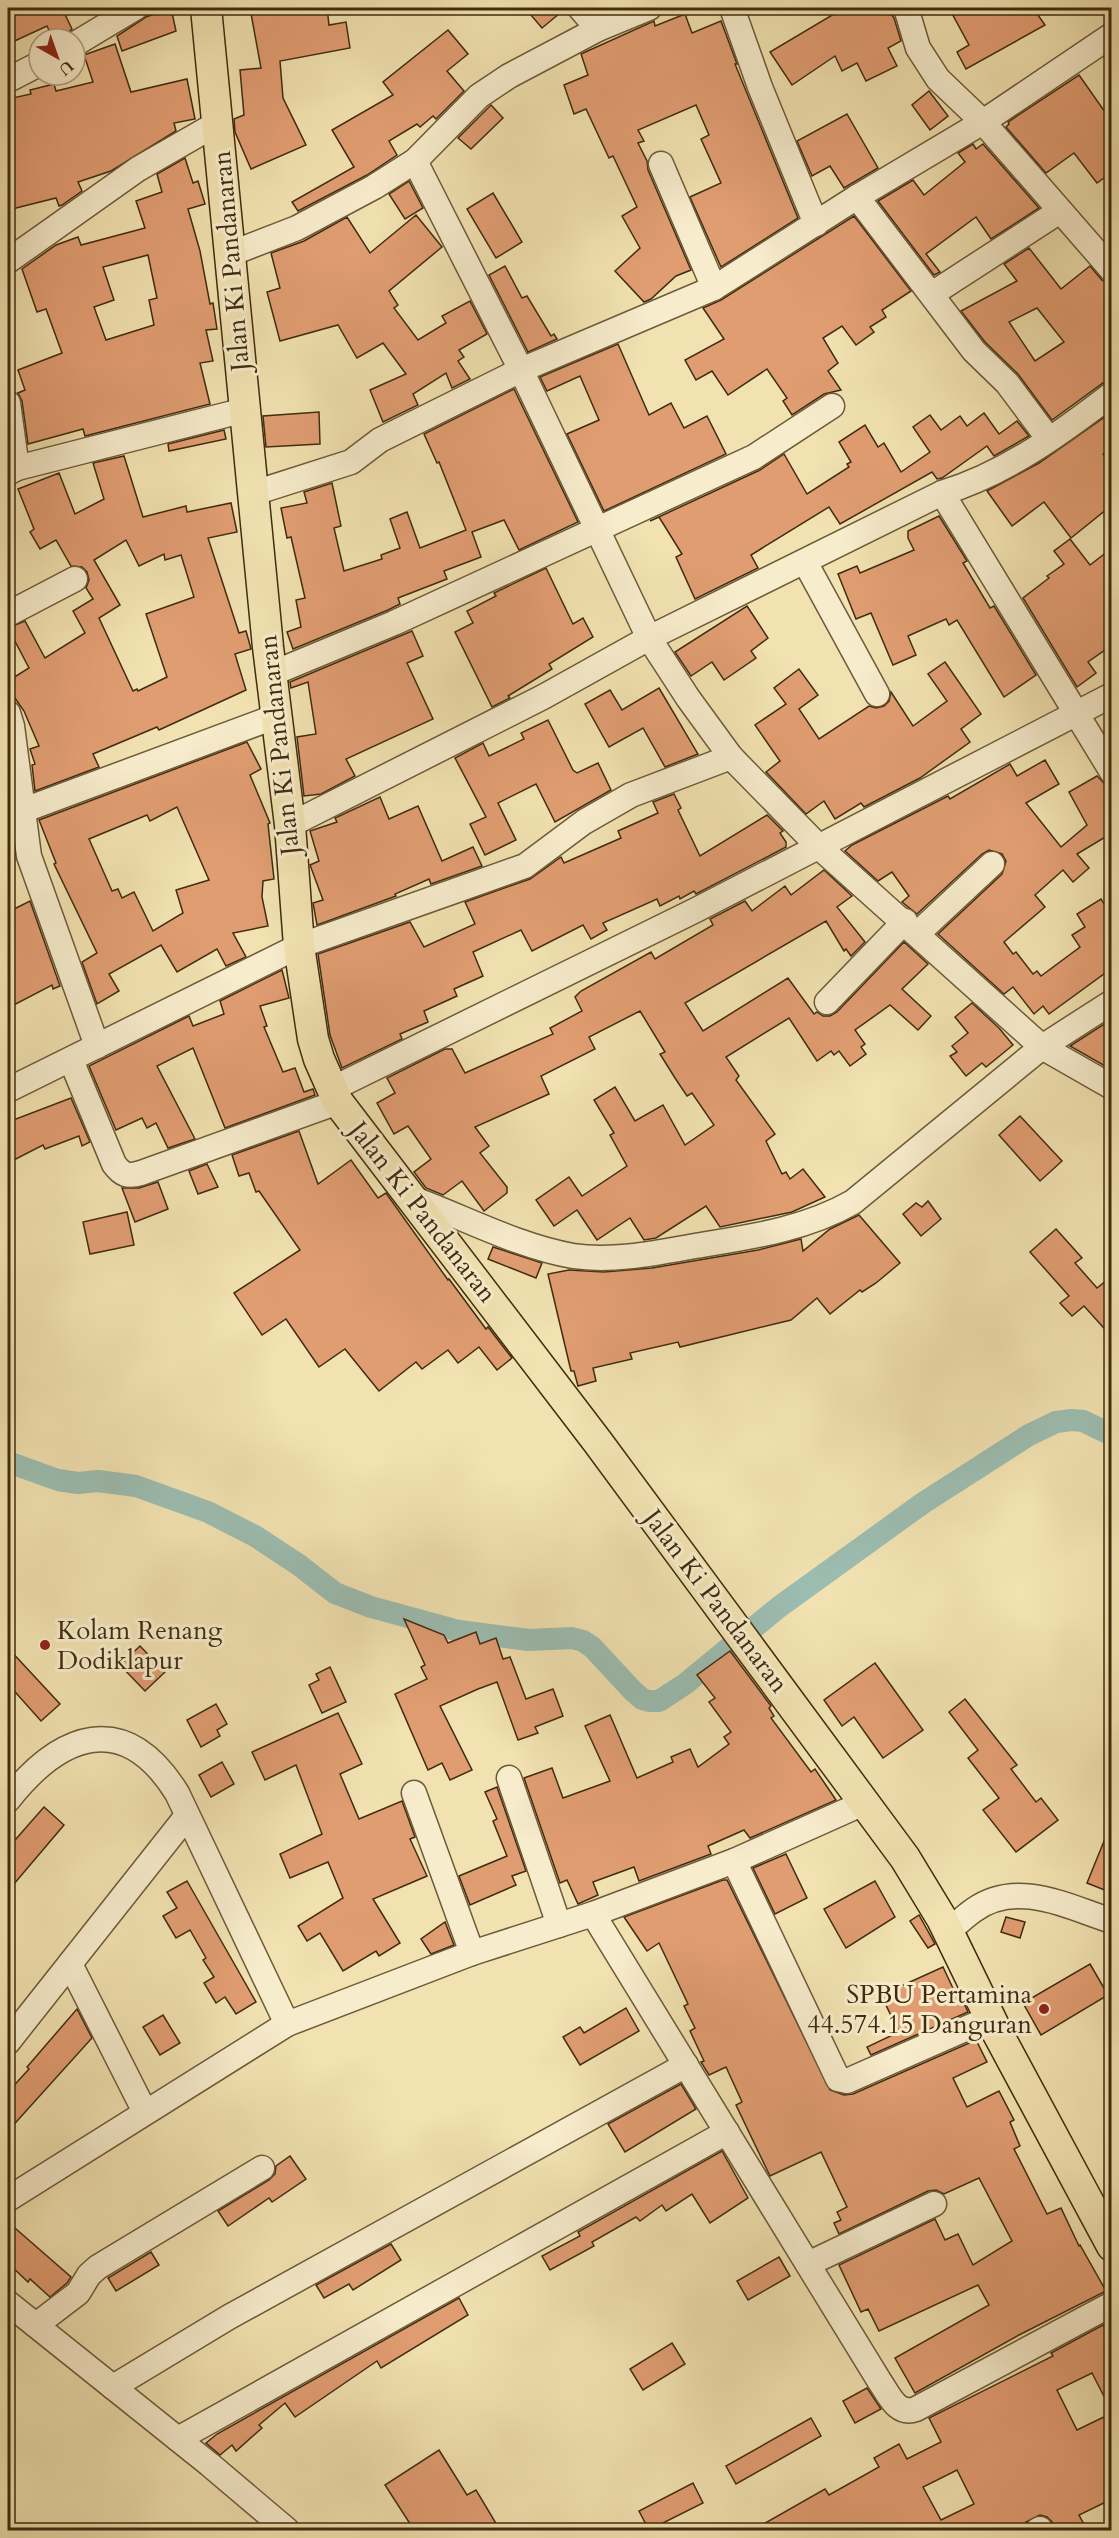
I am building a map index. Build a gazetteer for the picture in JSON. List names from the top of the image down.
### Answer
{
  "streets": {
    "main road": ["Jalan Ki Pandanaran"]
  },
  "places": ["Kolam Renang Dodiklapur", "SPBU Pertamina 44.574.15 Danguran"],
  "north": "bottom right"
}
